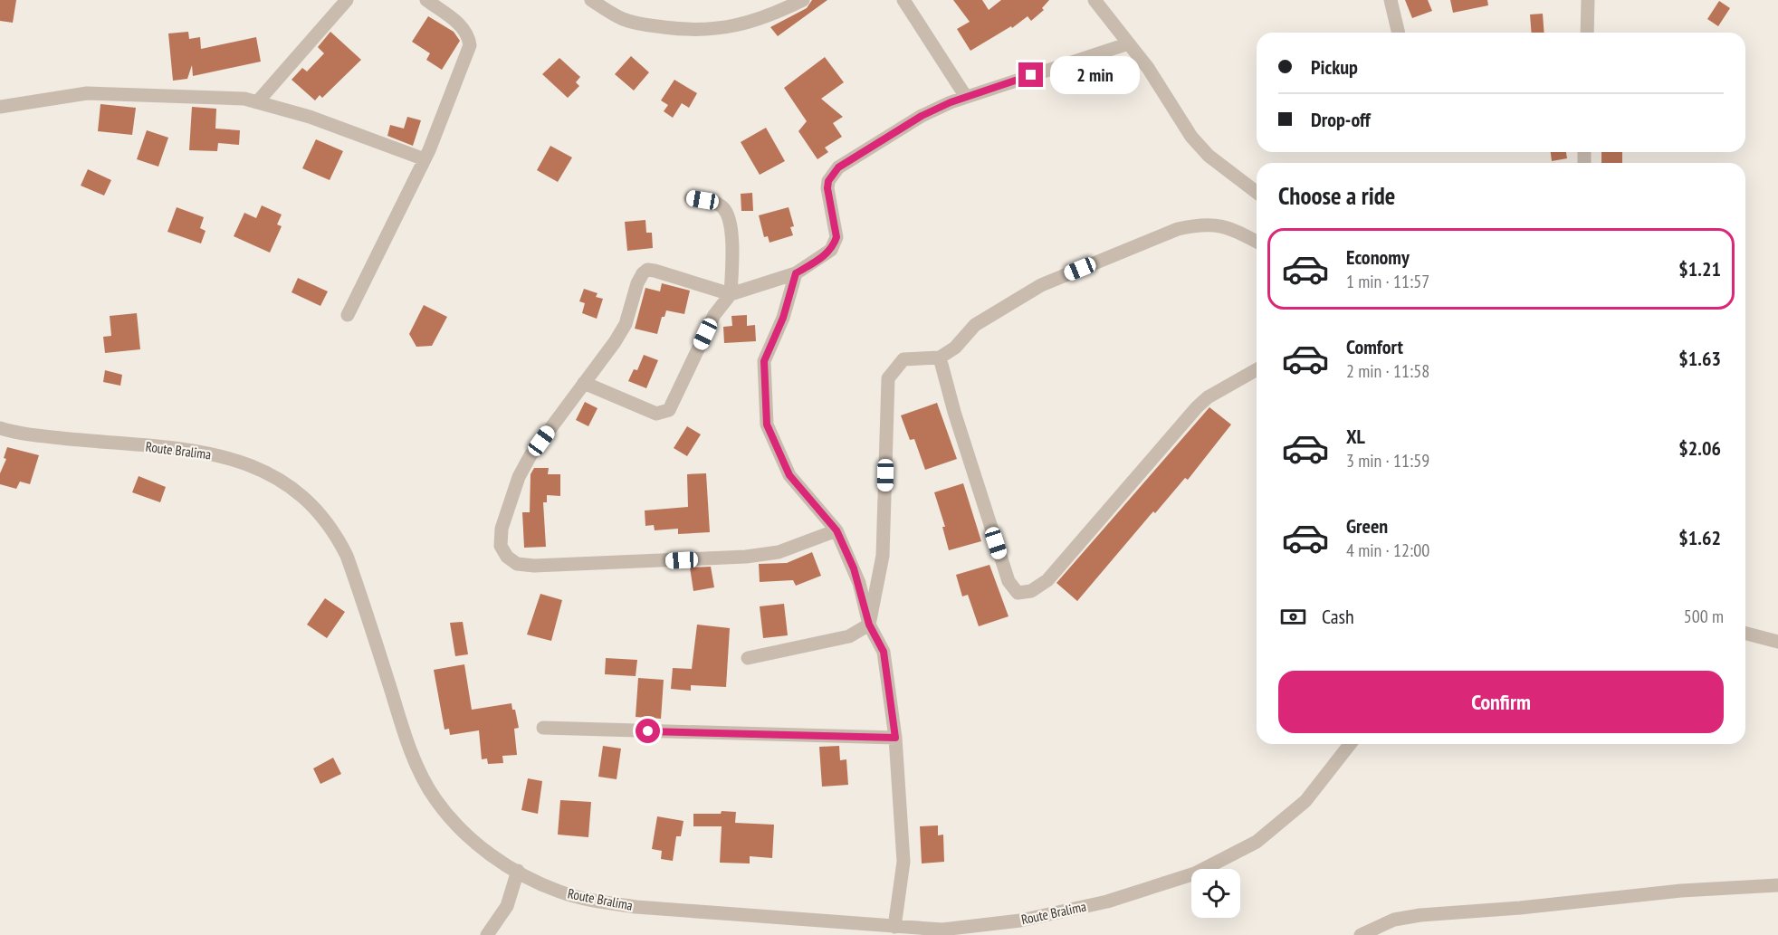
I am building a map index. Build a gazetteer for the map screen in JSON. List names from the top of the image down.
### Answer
{
  "streets": {
    "street": ["Route Bralima"]
  },
  "page": {
    "banner": ["Pickup", "Drop-off"],
    "bubble": "2 min",
    "heading": "Choose a ride",
    "list": [
      {
        "name": "Economy",
        "note": "1 min · 11:57",
        "value": "$1.21"
      },
      {
        "name": "Comfort",
        "note": "2 min · 11:58",
        "value": "$1.63"
      },
      {
        "name": "XL",
        "note": "3 min · 11:59",
        "value": "$2.06"
      },
      {
        "name": "Green",
        "note": "4 min · 12:00",
        "value": "$1.62"
      }
    ],
    "pay": ["Cash", "500 m"],
    "buttons": "Confirm"
  }
}
